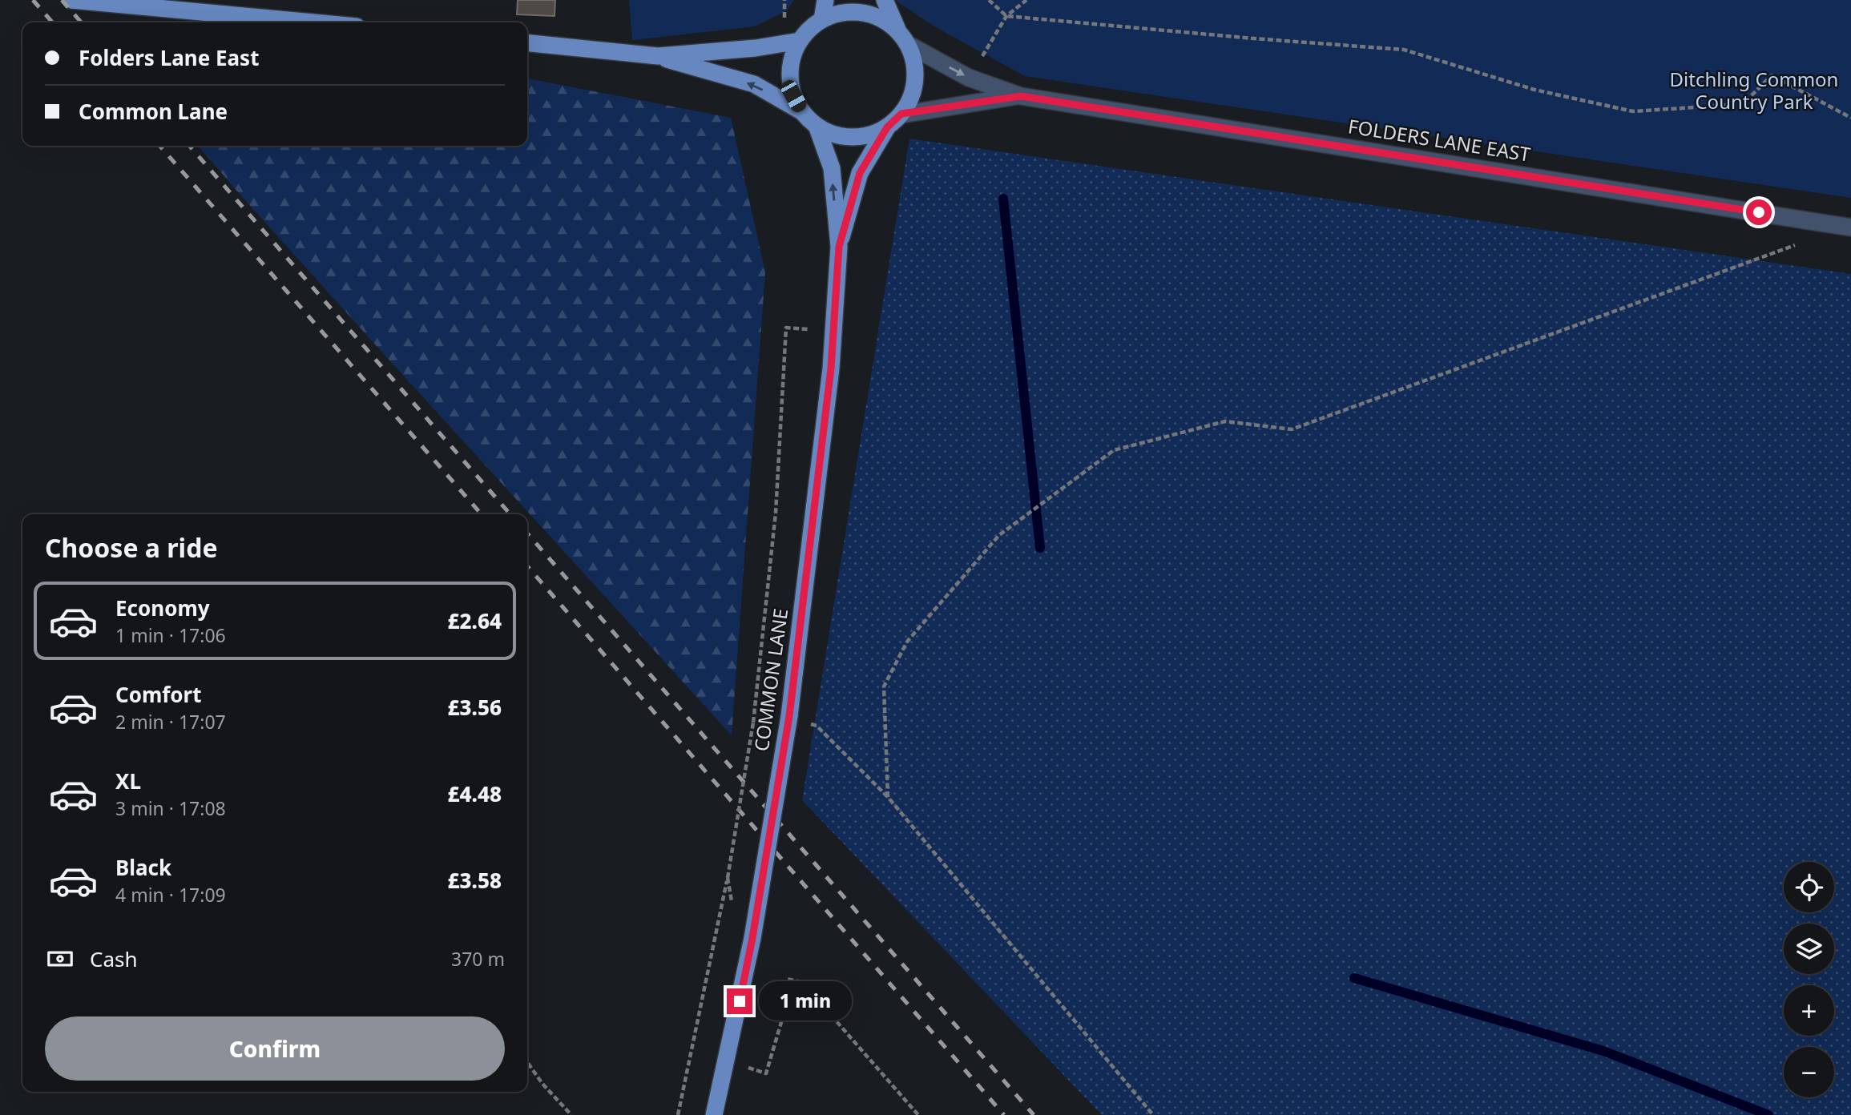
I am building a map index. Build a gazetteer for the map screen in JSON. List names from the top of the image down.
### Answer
{
  "streets": {
    "main road": ["COMMON LANE"],
    "street": ["FOLDERS LANE EAST"]
  },
  "crossings": [
    ["FOLDERS LANE EAST", "COMMON LANE"]
  ],
  "parks": ["Ditchling Common Country Park"],
  "page": {
    "banner": ["Folders Lane East", "Common Lane"],
    "heading": "Choose a ride",
    "list": [
      {
        "name": "Economy",
        "note": "1 min · 17:06",
        "value": "£2.64"
      },
      {
        "name": "Comfort",
        "note": "2 min · 17:07",
        "value": "£3.56"
      },
      {
        "name": "XL",
        "note": "3 min · 17:08",
        "value": "£4.48"
      },
      {
        "name": "Black",
        "note": "4 min · 17:09",
        "value": "£3.58"
      }
    ],
    "map_buttons": ["+", "−"],
    "pay": ["Cash", "370 m"],
    "bubble": "1 min",
    "buttons": "Confirm"
  }
}
